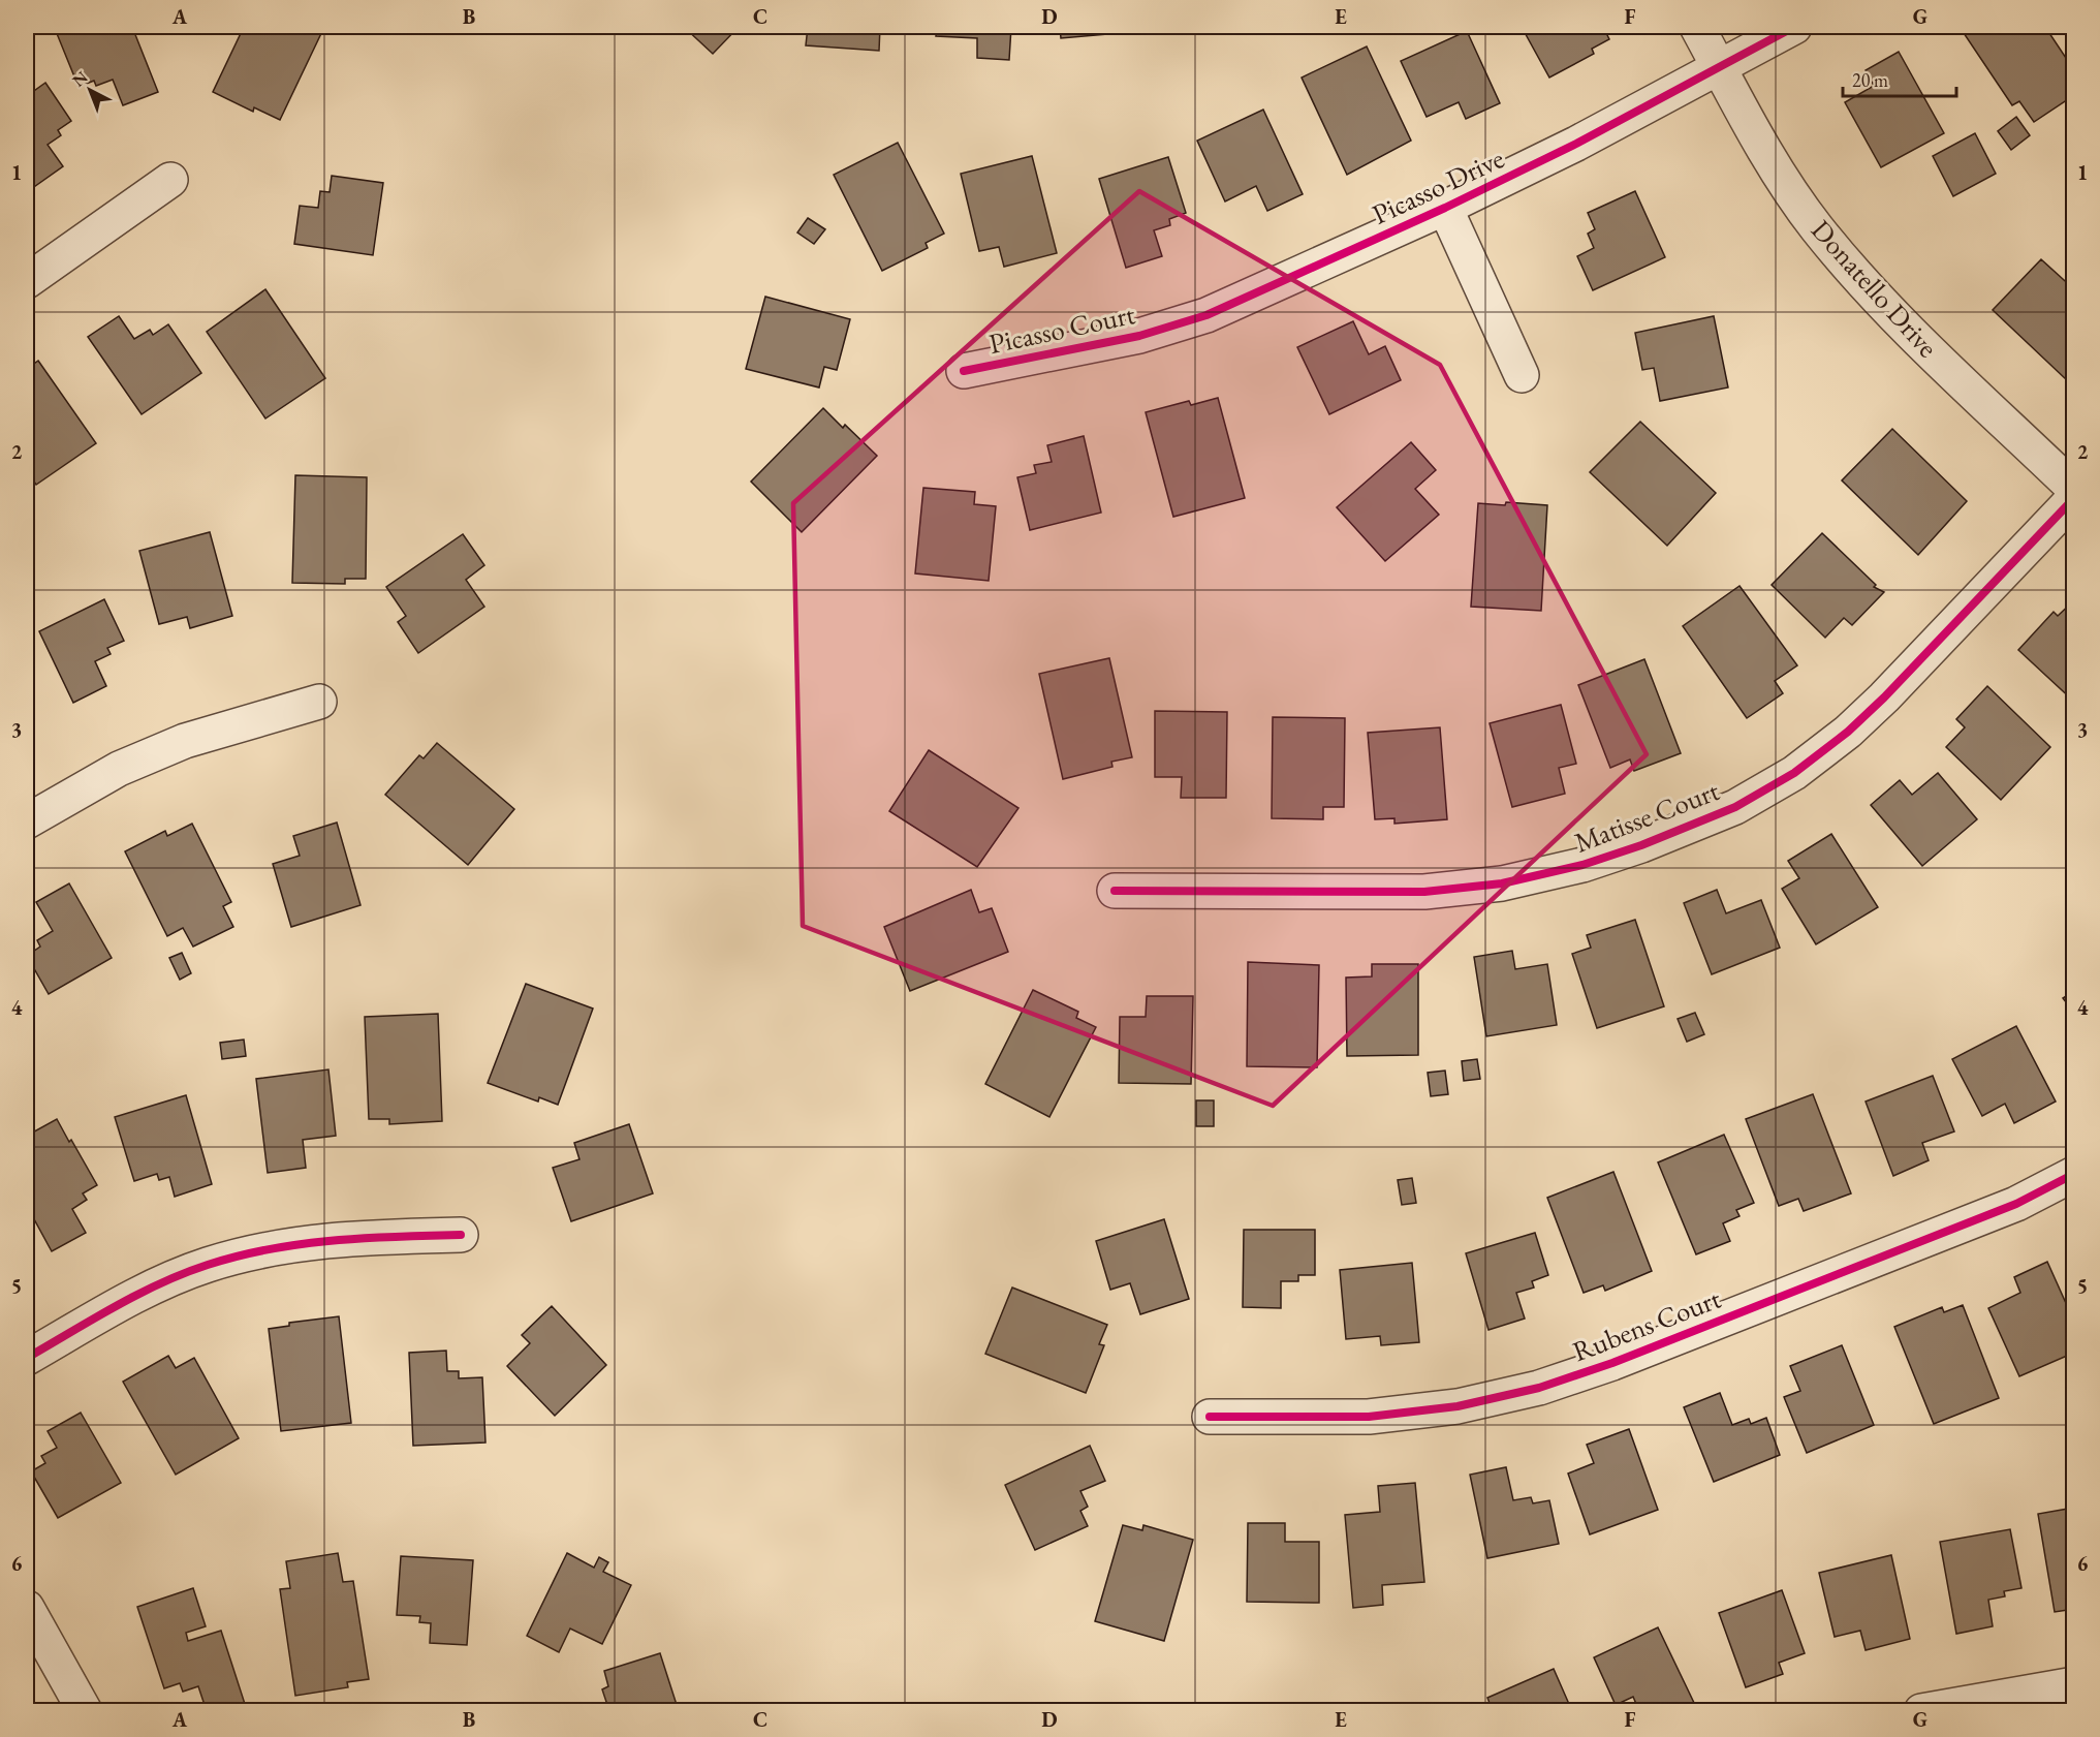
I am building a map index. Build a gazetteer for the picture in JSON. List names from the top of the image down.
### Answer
{
  "streets": {
    "street": [
      "Picasso Drive",
      "Donatello Drive",
      "Picasso Court",
      "Matisse Court",
      "Rubens Court"
    ]
  },
  "crossings": [
    ["Picasso Drive", "Donatello Drive"],
    ["Picasso Drive", "Picasso Court"]
  ],
  "scale_bar": "20 m",
  "north": "top left",
  "grid": {
    "columns": [
      "A",
      "B",
      "C",
      "D",
      "E",
      "F",
      "G"
    ],
    "rows": [
      "1",
      "2",
      "3",
      "4",
      "5",
      "6"
    ]
  }
}
